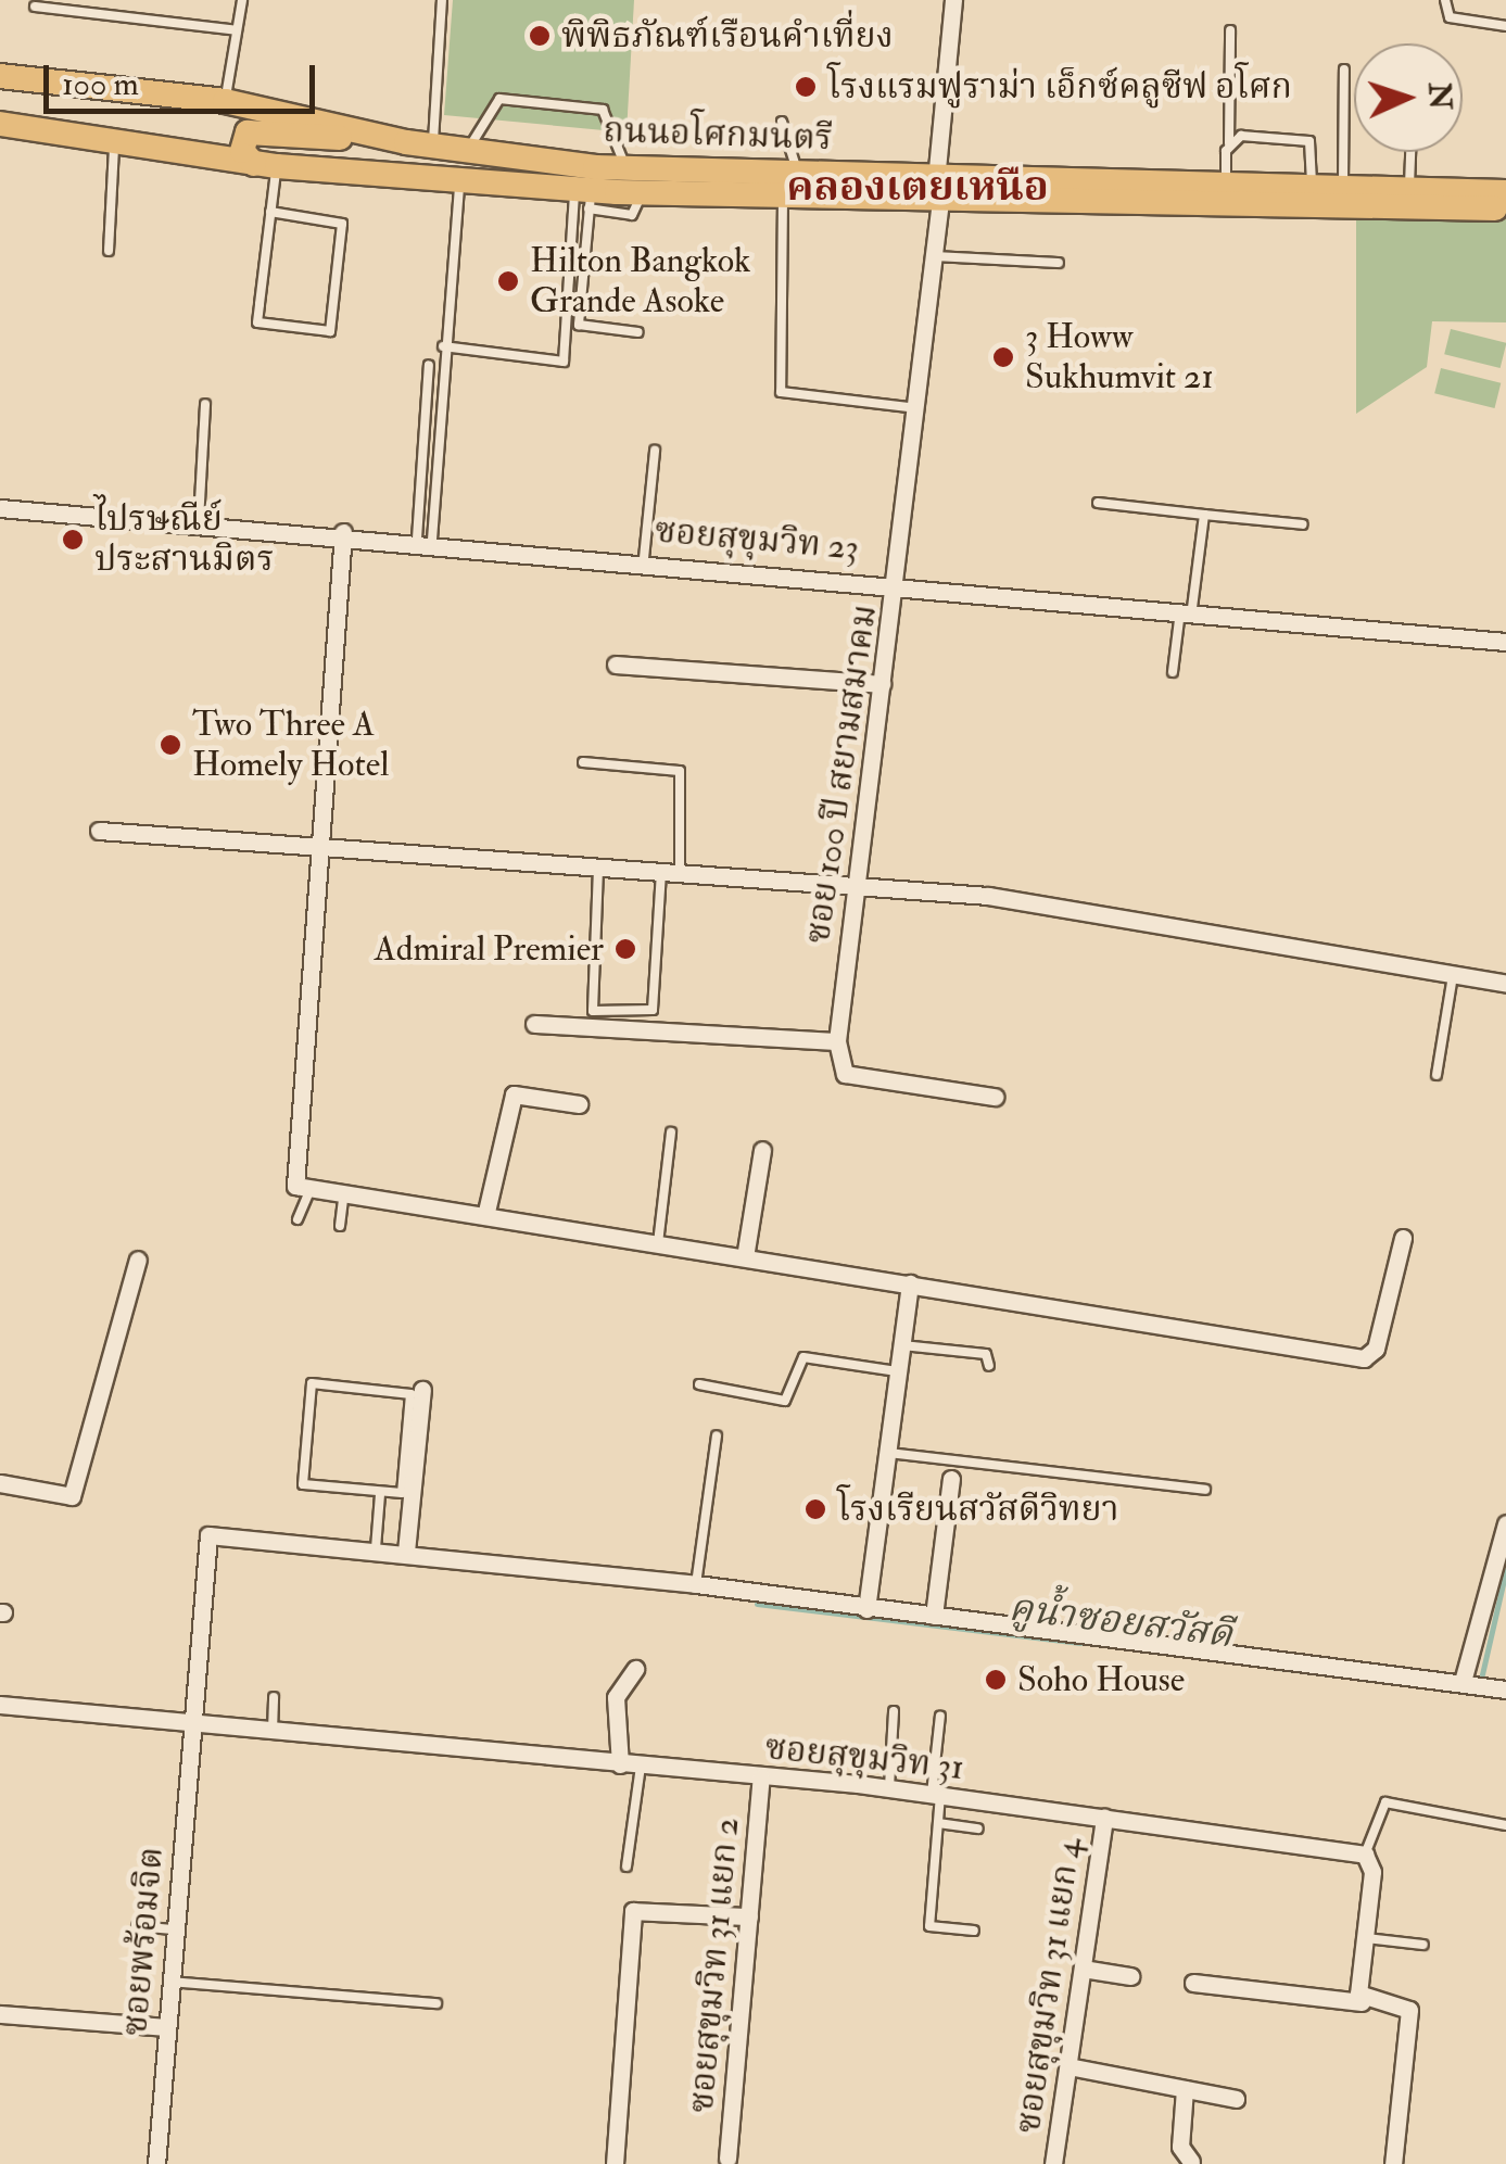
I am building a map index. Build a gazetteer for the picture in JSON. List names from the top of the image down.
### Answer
{
  "streets": {
    "main road": ["ถนนอโศกมนตรี"],
    "street": [
      "ซอยสุขุมวิท 23",
      "ซอย 100 ปี สยามสมาคม",
      "ซอยสุขุมวิท 31",
      "ซอยพร้อมจิต",
      "ซอยสุขุมวิท 31 แยก 2",
      "ซอยสุขุมวิท 31 แยก 4"
    ]
  },
  "crossings": [
    ["ถนนอโศกมนตรี", "ซอย 100 ปี สยามสมาคม"],
    ["ซอยสุขุมวิท 23", "ซอย 100 ปี สยามสมาคม"],
    ["ซอยสุขุมวิท 31", "ซอยพร้อมจิต"],
    ["ซอยสุขุมวิท 31", "ซอยสุขุมวิท 31 แยก 2"],
    ["ซอยสุขุมวิท 31", "ซอยสุขุมวิท 31 แยก 4"]
  ],
  "districts": ["คลองเตยเหนือ"],
  "water": ["คูน้ำซอยสวัสดี"],
  "places": [
    "พิพิธภัณฑ์เรือนคำเที่ยง",
    "โรงแรมฟูราม่า เอ็กซ์คลูซีฟ อโศก",
    "Hilton Bangkok Grande Asoke",
    "3 Howw Sukhumvit 21",
    "ไปรษณีย์ ประสานมิตร",
    "Two Three A Homely Hotel",
    "Admiral Premier",
    "โรงเรียนสวัสดีวิทยา",
    "Soho House"
  ],
  "scale_bar": "100 m",
  "north": "right"
}
